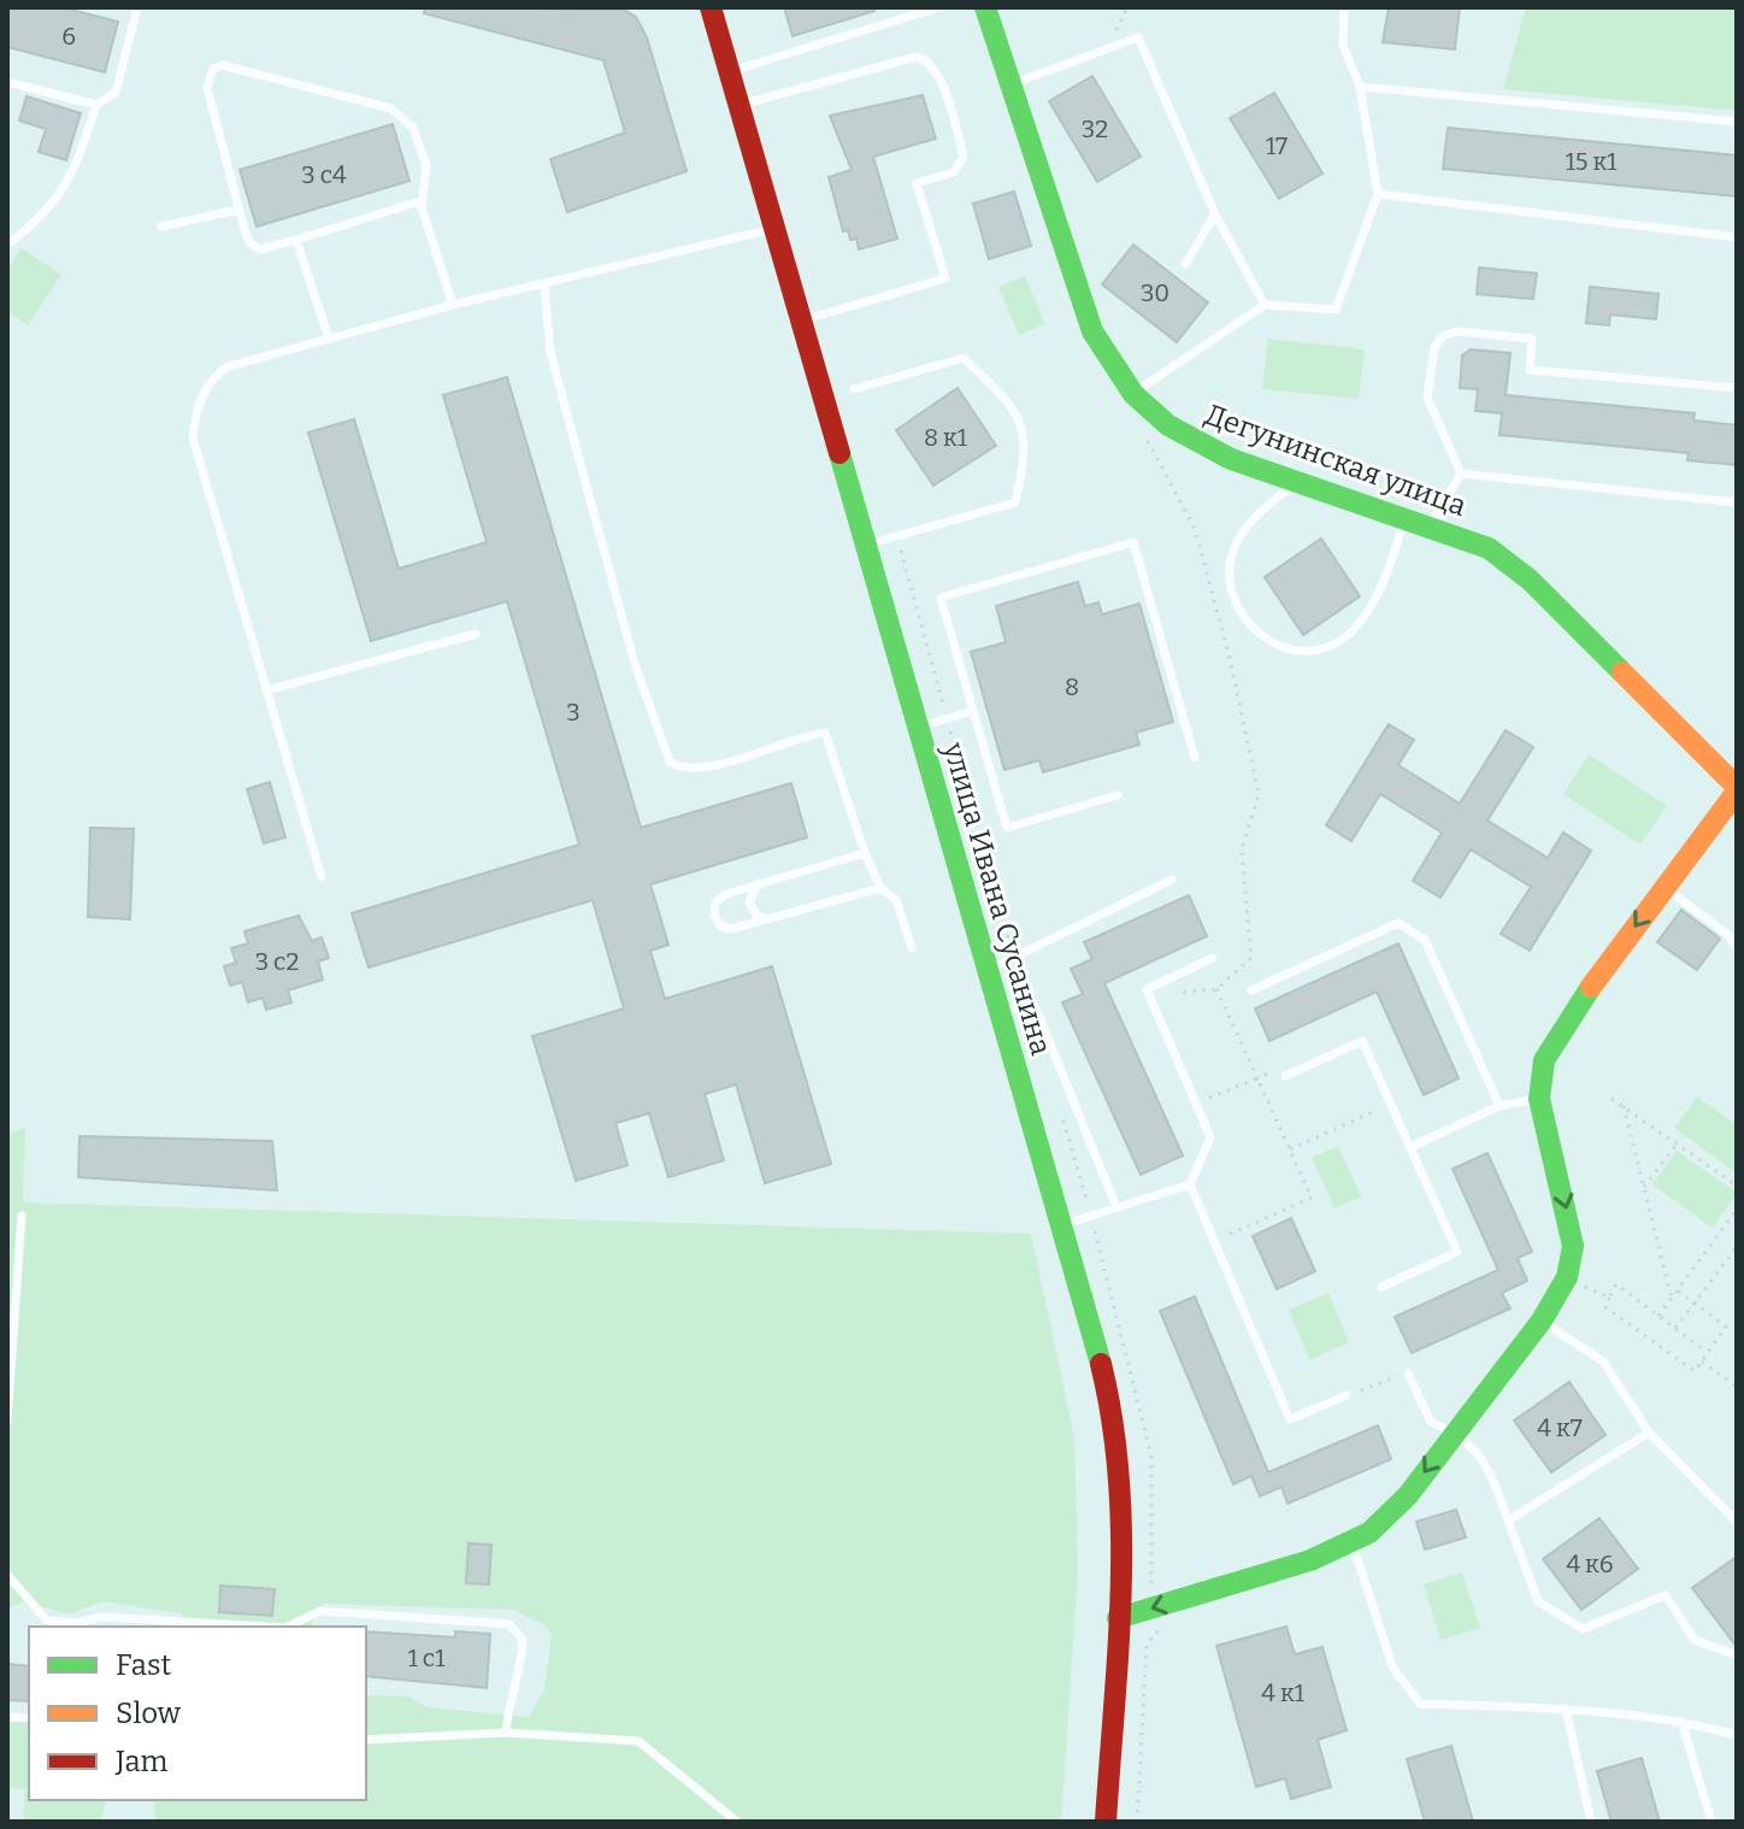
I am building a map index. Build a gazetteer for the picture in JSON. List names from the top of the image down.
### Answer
{
  "streets": {
    "street": ["Дегунинская улица", "улица Ивана Сусанина"]
  },
  "house_numbers": [
    "6",
    "32",
    "17",
    "15 к1",
    "3 с4",
    "30",
    "8 к1",
    "8",
    "3",
    "3 с2",
    "4 к7",
    "4 к6",
    "1 с1",
    "4 к1"
  ],
  "legend": ["Fast", "Slow", "Jam"]
}
